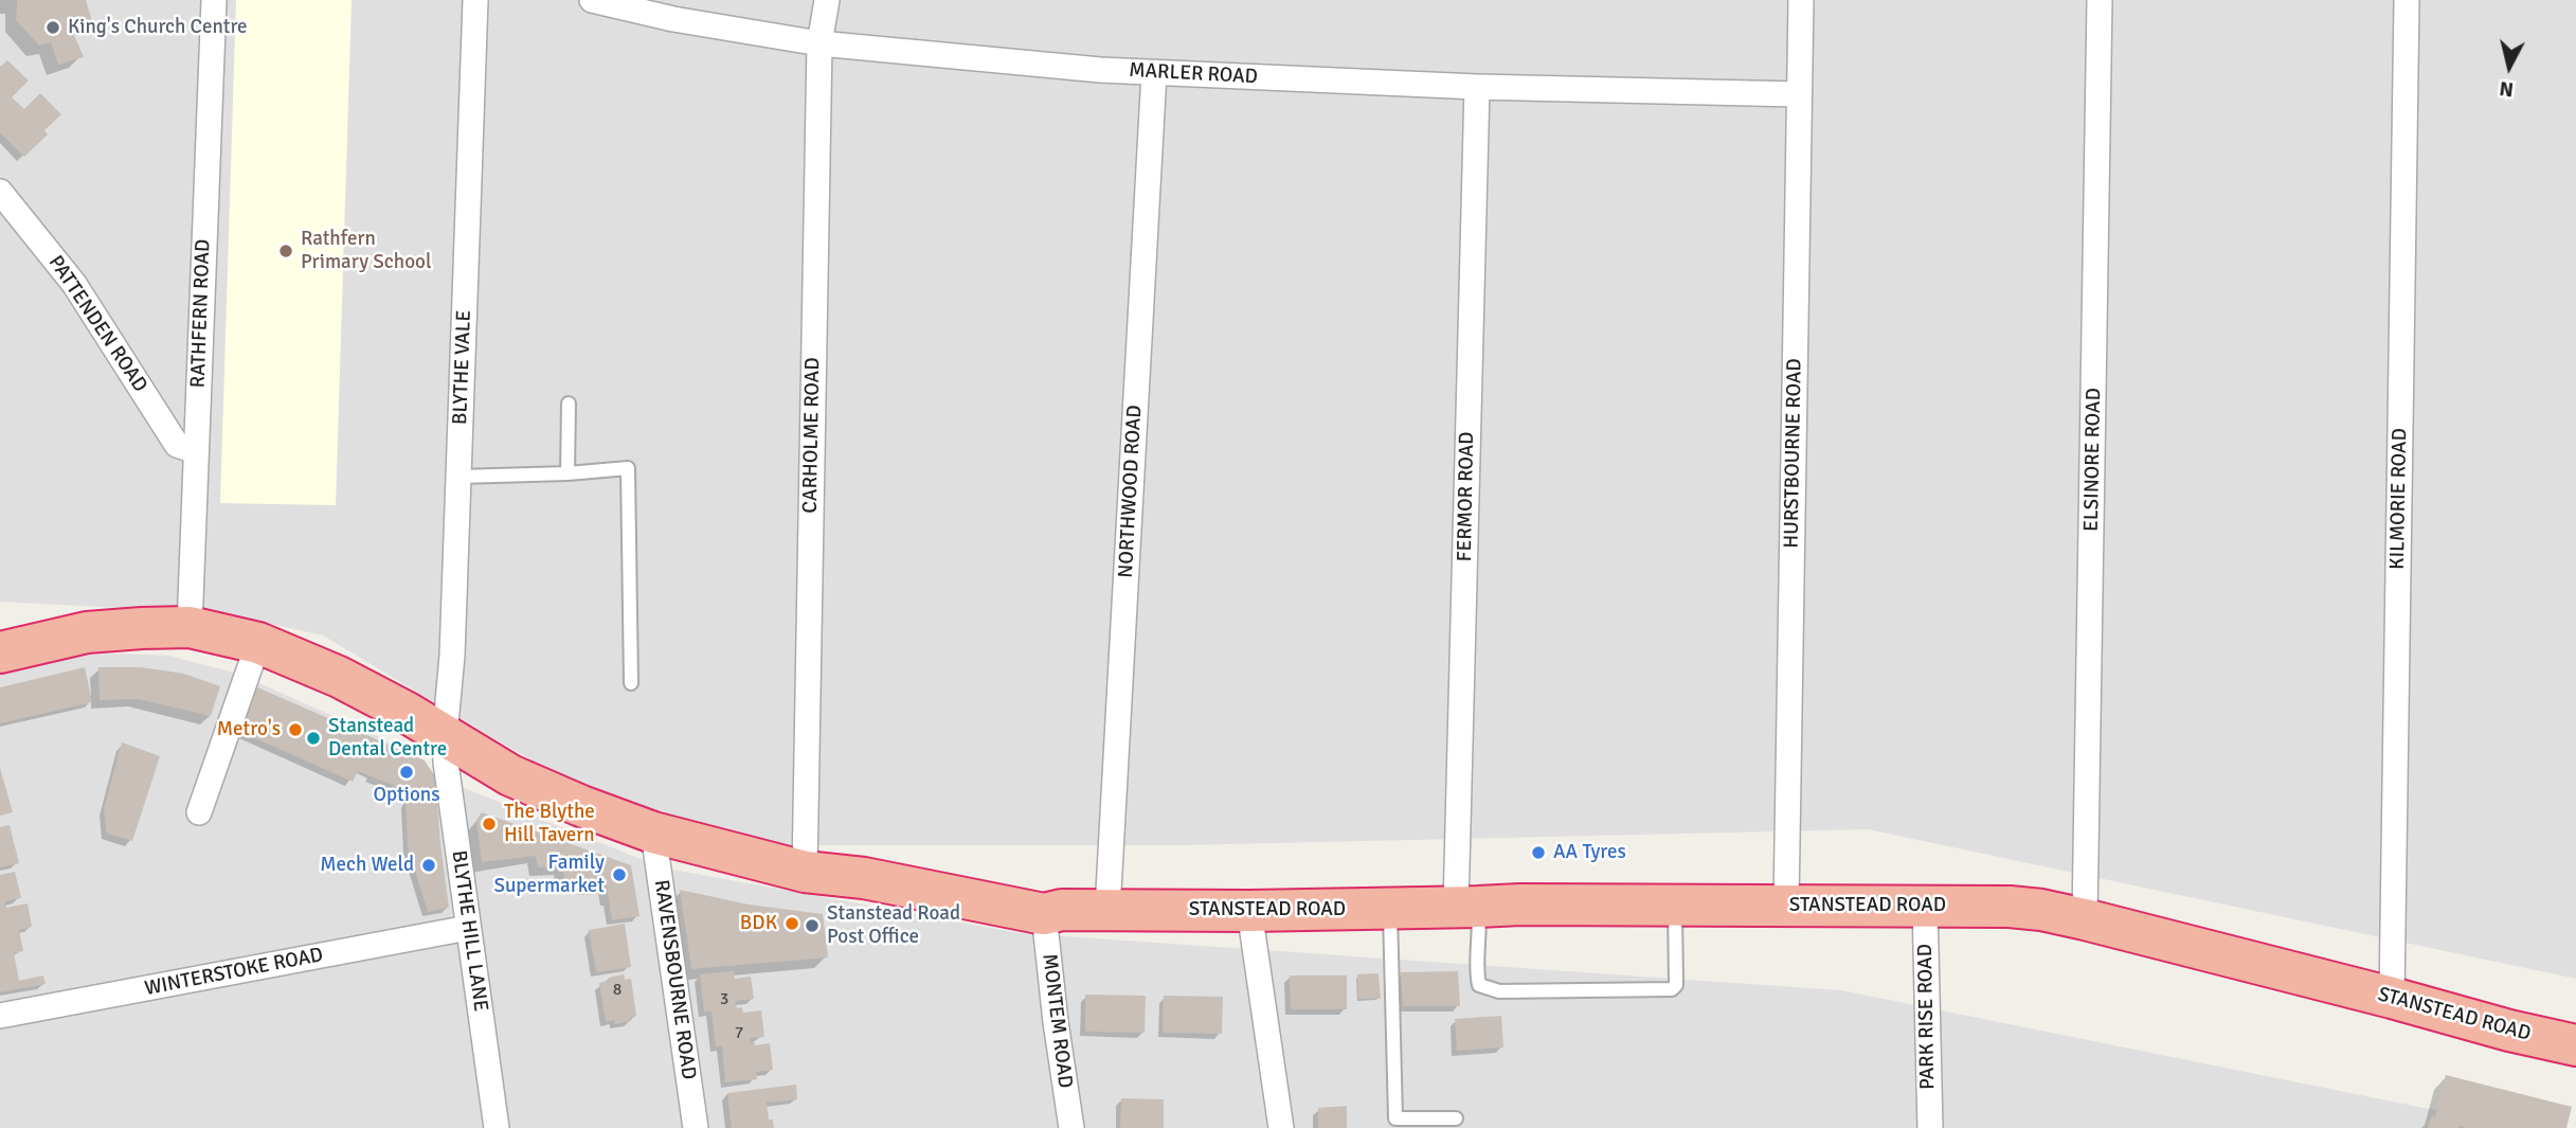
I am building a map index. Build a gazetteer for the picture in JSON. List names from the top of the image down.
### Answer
{
  "streets": {
    "highway": ["STANSTEAD ROAD"],
    "street": [
      "MARLER ROAD",
      "RATHFERN ROAD",
      "PATTENDEN ROAD",
      "BLYTHE VALE",
      "CARHOLME ROAD",
      "HURSTBOURNE ROAD",
      "ELSINORE ROAD",
      "NORTHWOOD ROAD",
      "FERMOR ROAD",
      "KILMORIE ROAD",
      "BLYTHE HILL LANE",
      "WINTERSTOKE ROAD",
      "RAVENSBOURNE ROAD",
      "PARK RISE ROAD",
      "MONTEM ROAD"
    ]
  },
  "crossings": [
    ["MARLER ROAD", "CARHOLME ROAD"],
    ["MARLER ROAD", "HURSTBOURNE ROAD"],
    ["MARLER ROAD", "NORTHWOOD ROAD"],
    ["MARLER ROAD", "FERMOR ROAD"],
    ["RATHFERN ROAD", "PATTENDEN ROAD"],
    ["RATHFERN ROAD", "STANSTEAD ROAD"],
    ["BLYTHE VALE", "STANSTEAD ROAD"],
    ["BLYTHE VALE", "BLYTHE HILL LANE"],
    ["CARHOLME ROAD", "STANSTEAD ROAD"],
    ["HURSTBOURNE ROAD", "STANSTEAD ROAD"],
    ["ELSINORE ROAD", "STANSTEAD ROAD"],
    ["NORTHWOOD ROAD", "STANSTEAD ROAD"],
    ["FERMOR ROAD", "STANSTEAD ROAD"],
    ["KILMORIE ROAD", "STANSTEAD ROAD"],
    ["STANSTEAD ROAD", "BLYTHE HILL LANE"],
    ["STANSTEAD ROAD", "RAVENSBOURNE ROAD"],
    ["STANSTEAD ROAD", "PARK RISE ROAD"],
    ["STANSTEAD ROAD", "MONTEM ROAD"],
    ["BLYTHE HILL LANE", "WINTERSTOKE ROAD"]
  ],
  "places": [
    "King's Church Centre",
    "Rathfern Primary School",
    "Metro's",
    "Stanstead Dental Centre",
    "Options",
    "The Blythe Hill Tavern",
    "AA Tyres",
    "Mech Weld",
    "Family Supermarket",
    "BDK",
    "Stanstead Road Post Office"
  ],
  "house_numbers": ["8", "3", "7"],
  "north": "bottom"
}
